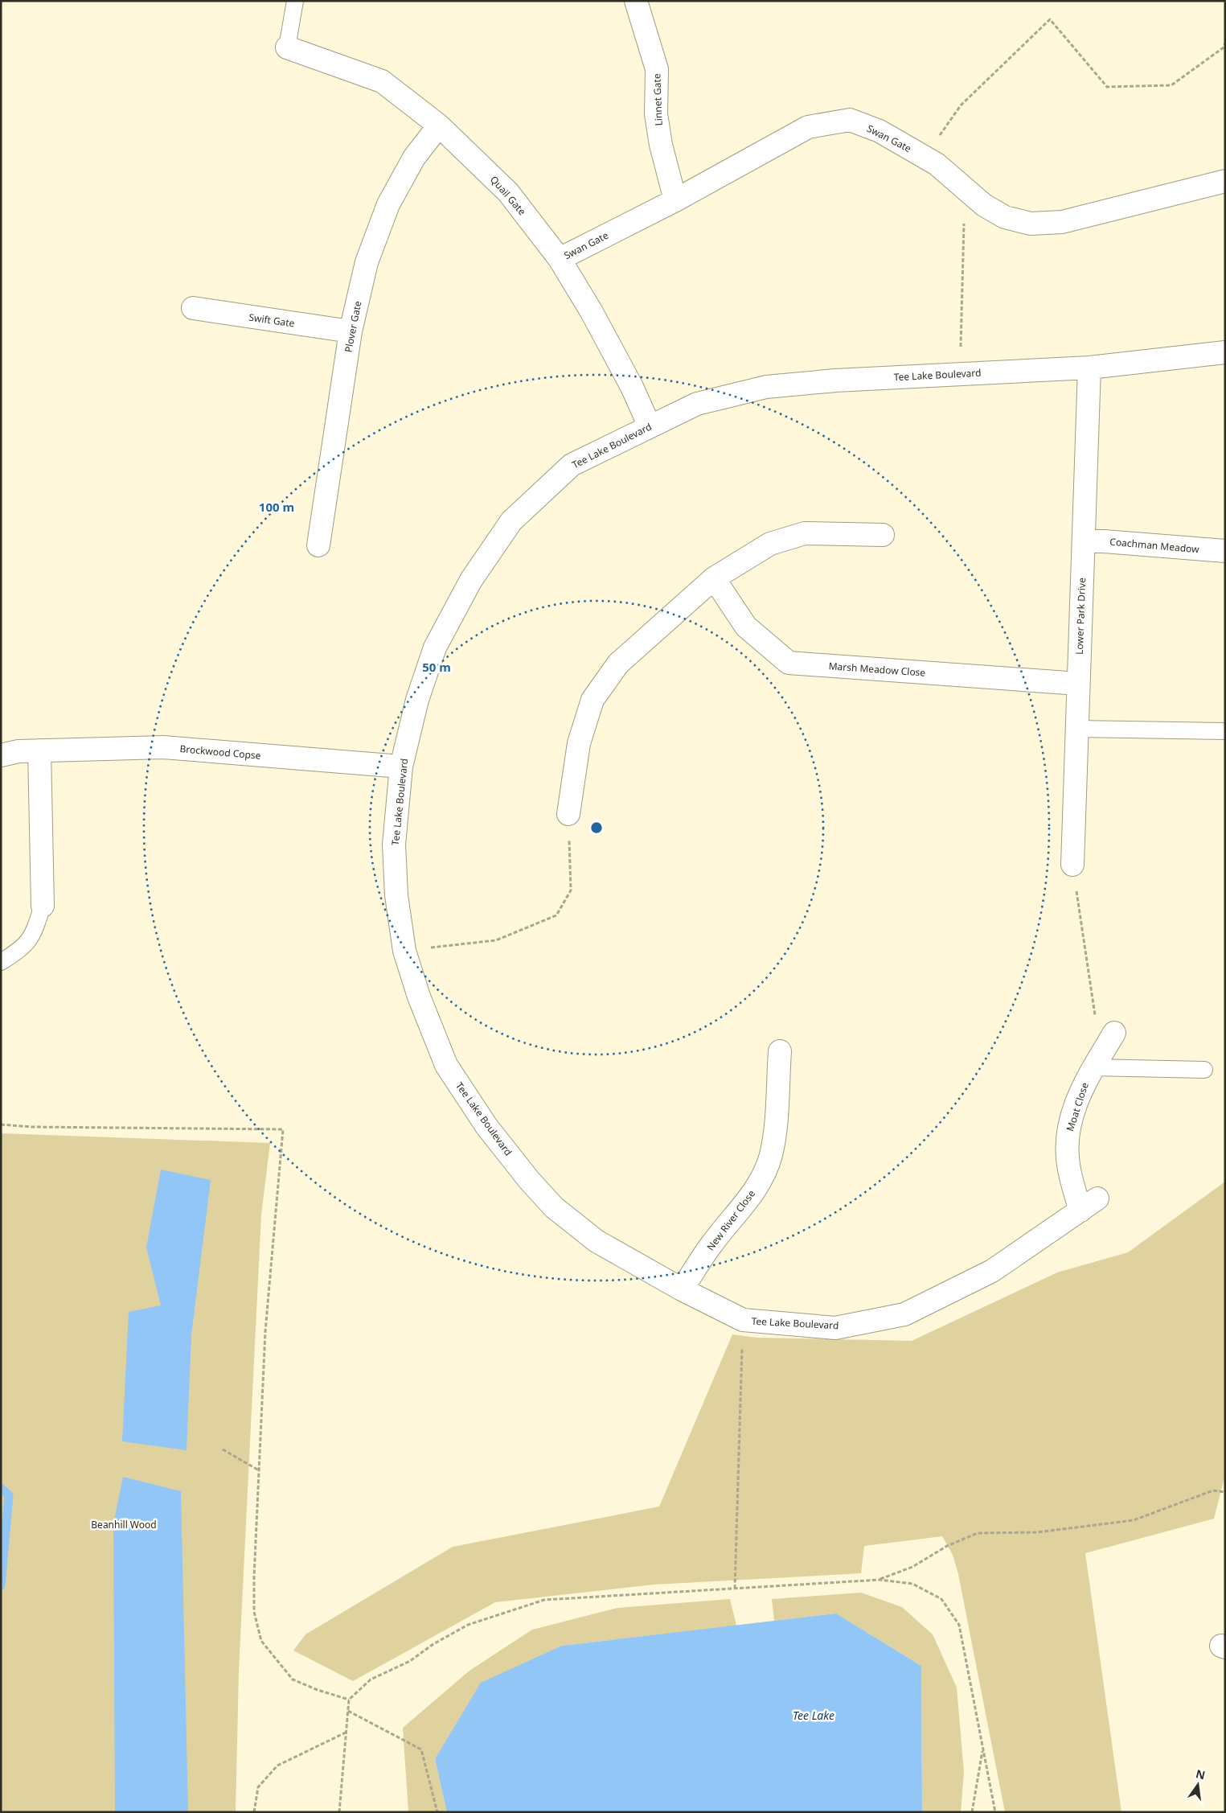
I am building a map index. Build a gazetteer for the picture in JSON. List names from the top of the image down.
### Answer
{
  "streets": {
    "street": [
      "Linnet Gate",
      "Swan Gate",
      "Quail Gate",
      "Swift Gate",
      "Plover Gate",
      "Tee Lake Boulevard",
      "Coachman Meadow",
      "Lower Park Drive",
      "Marsh Meadow Close",
      "Brockwood Copse",
      "Moat Close",
      "New River Close"
    ]
  },
  "crossings": [
    ["Linnet Gate", "Swan Gate"],
    ["Swan Gate", "Quail Gate"],
    ["Quail Gate", "Plover Gate"],
    ["Quail Gate", "Tee Lake Boulevard"],
    ["Swift Gate", "Plover Gate"],
    ["Tee Lake Boulevard", "Lower Park Drive"],
    ["Tee Lake Boulevard", "Brockwood Copse"],
    ["Tee Lake Boulevard", "Moat Close"],
    ["Tee Lake Boulevard", "New River Close"],
    ["Coachman Meadow", "Lower Park Drive"],
    ["Lower Park Drive", "Marsh Meadow Close"]
  ],
  "water": ["Tee Lake"],
  "parks": ["Beanhill Wood"],
  "north": "top",
  "rings": ["100 m", "50 m"]
}
